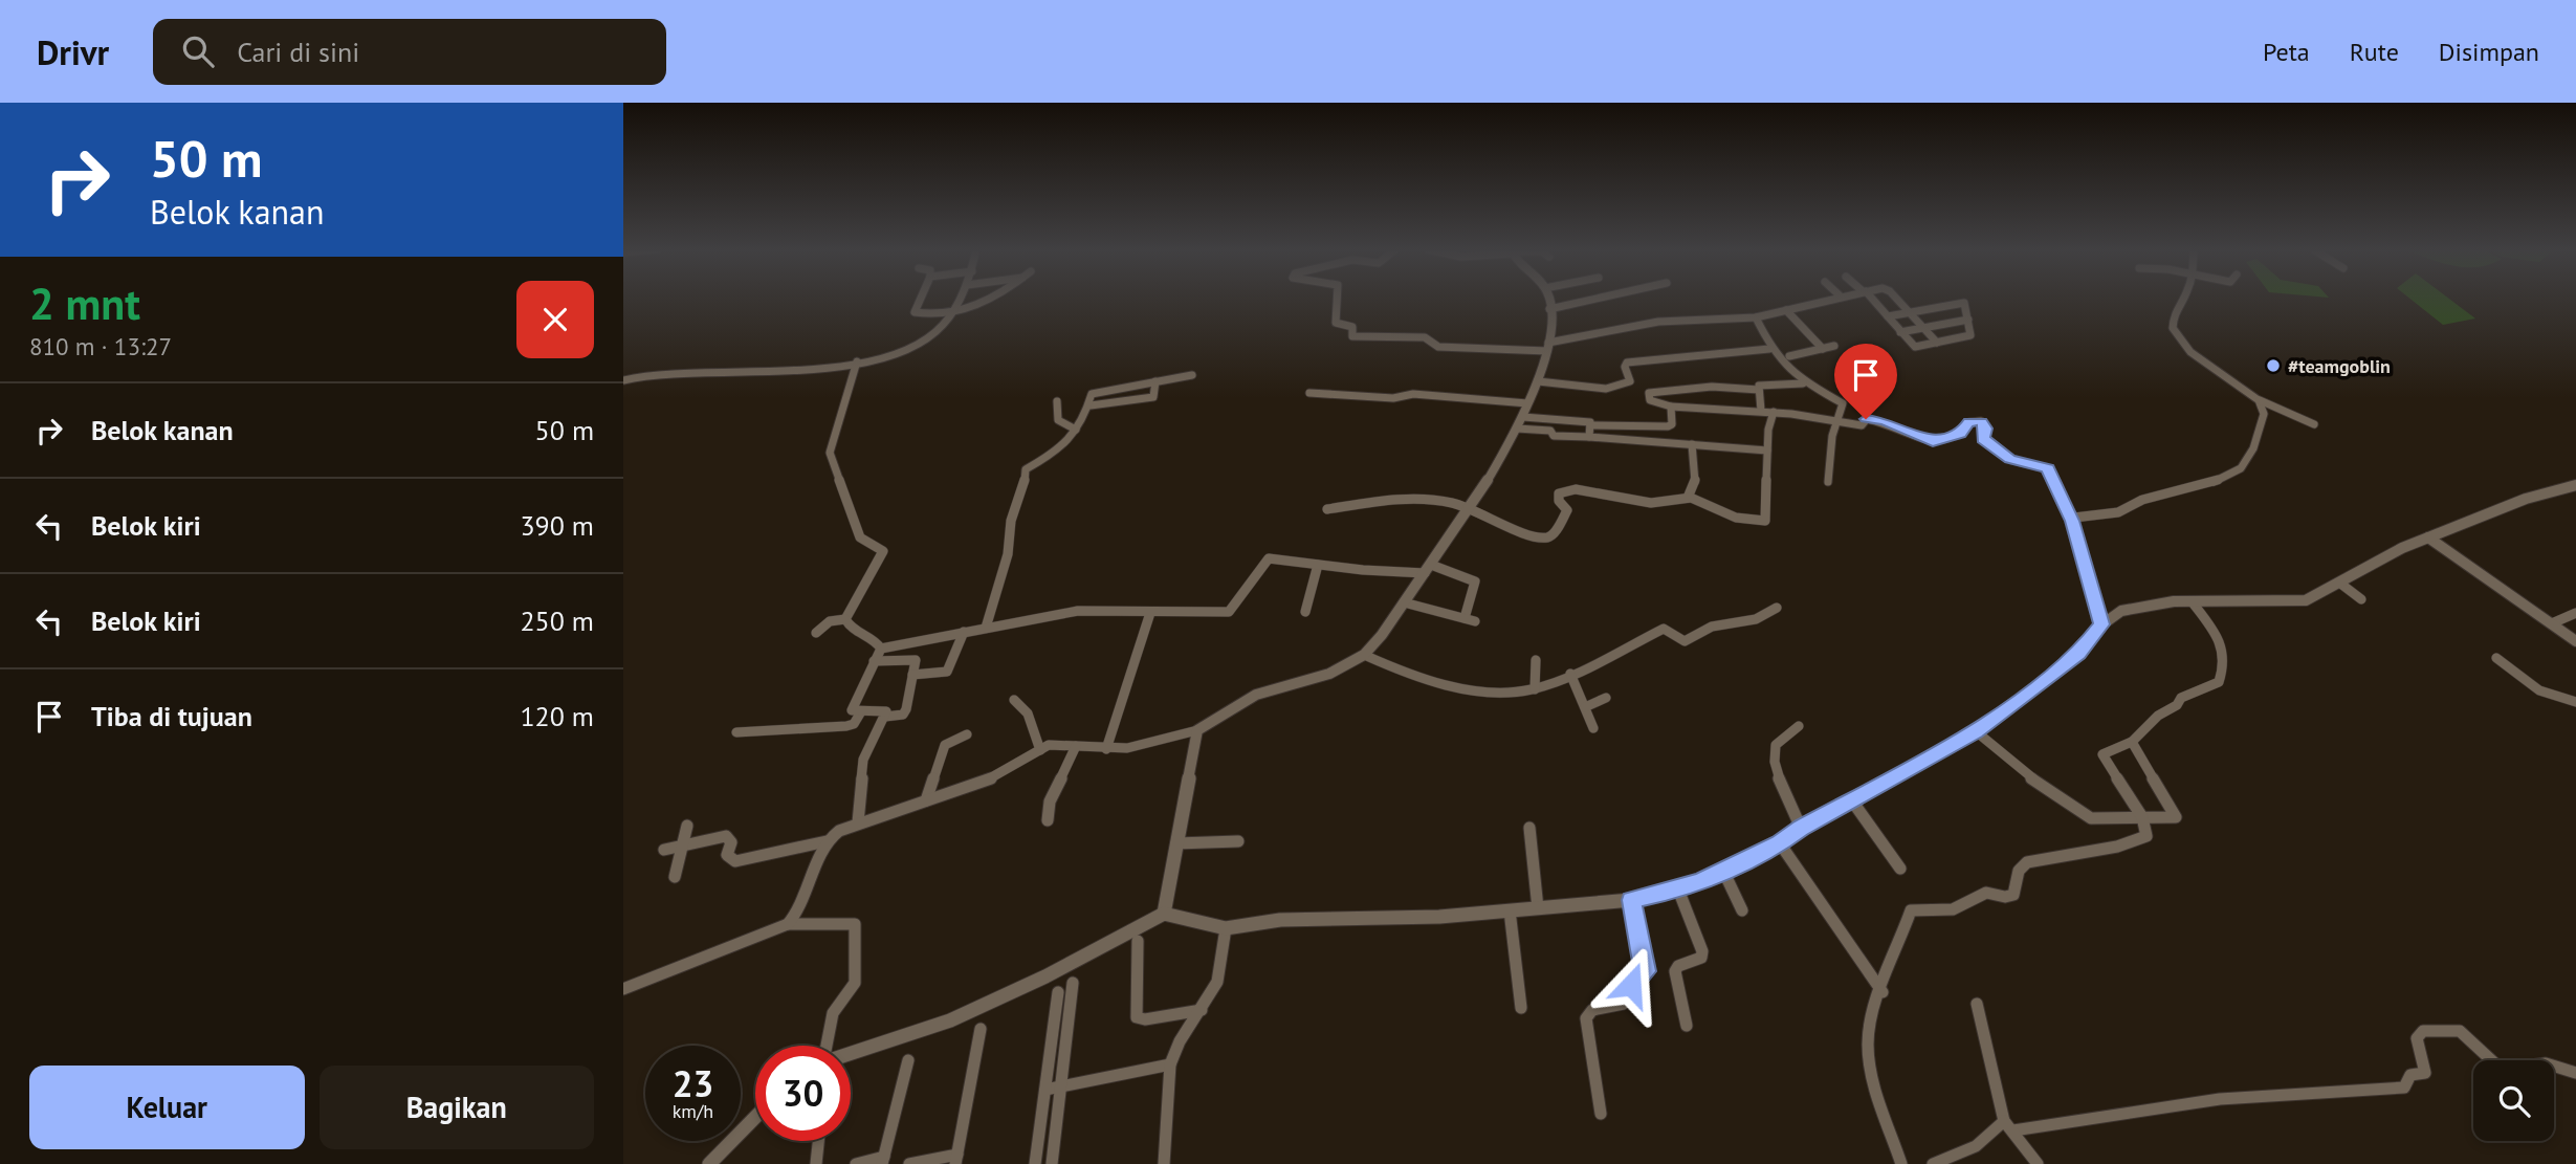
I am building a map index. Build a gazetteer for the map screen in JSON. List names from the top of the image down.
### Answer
{
  "places": ["#teamgoblin"],
  "page": {
    "header": "Drivr",
    "search": "Cari di sini",
    "nav": ["Peta", "Rute", "Disimpan"],
    "turn": ["50 m", "Belok kanan"],
    "heading": ["2 mnt", "810 m · 13:27"],
    "list": [
      {
        "name": "Belok kanan",
        "value": "50 m"
      },
      {
        "name": "Belok kiri",
        "value": "390 m"
      },
      {
        "name": "Belok kiri",
        "value": "250 m"
      },
      {
        "name": "Tiba di tujuan",
        "value": "120 m"
      }
    ],
    "speed": "23 km/h",
    "limit": "30",
    "buttons": ["Keluar", "Bagikan"]
  }
}
